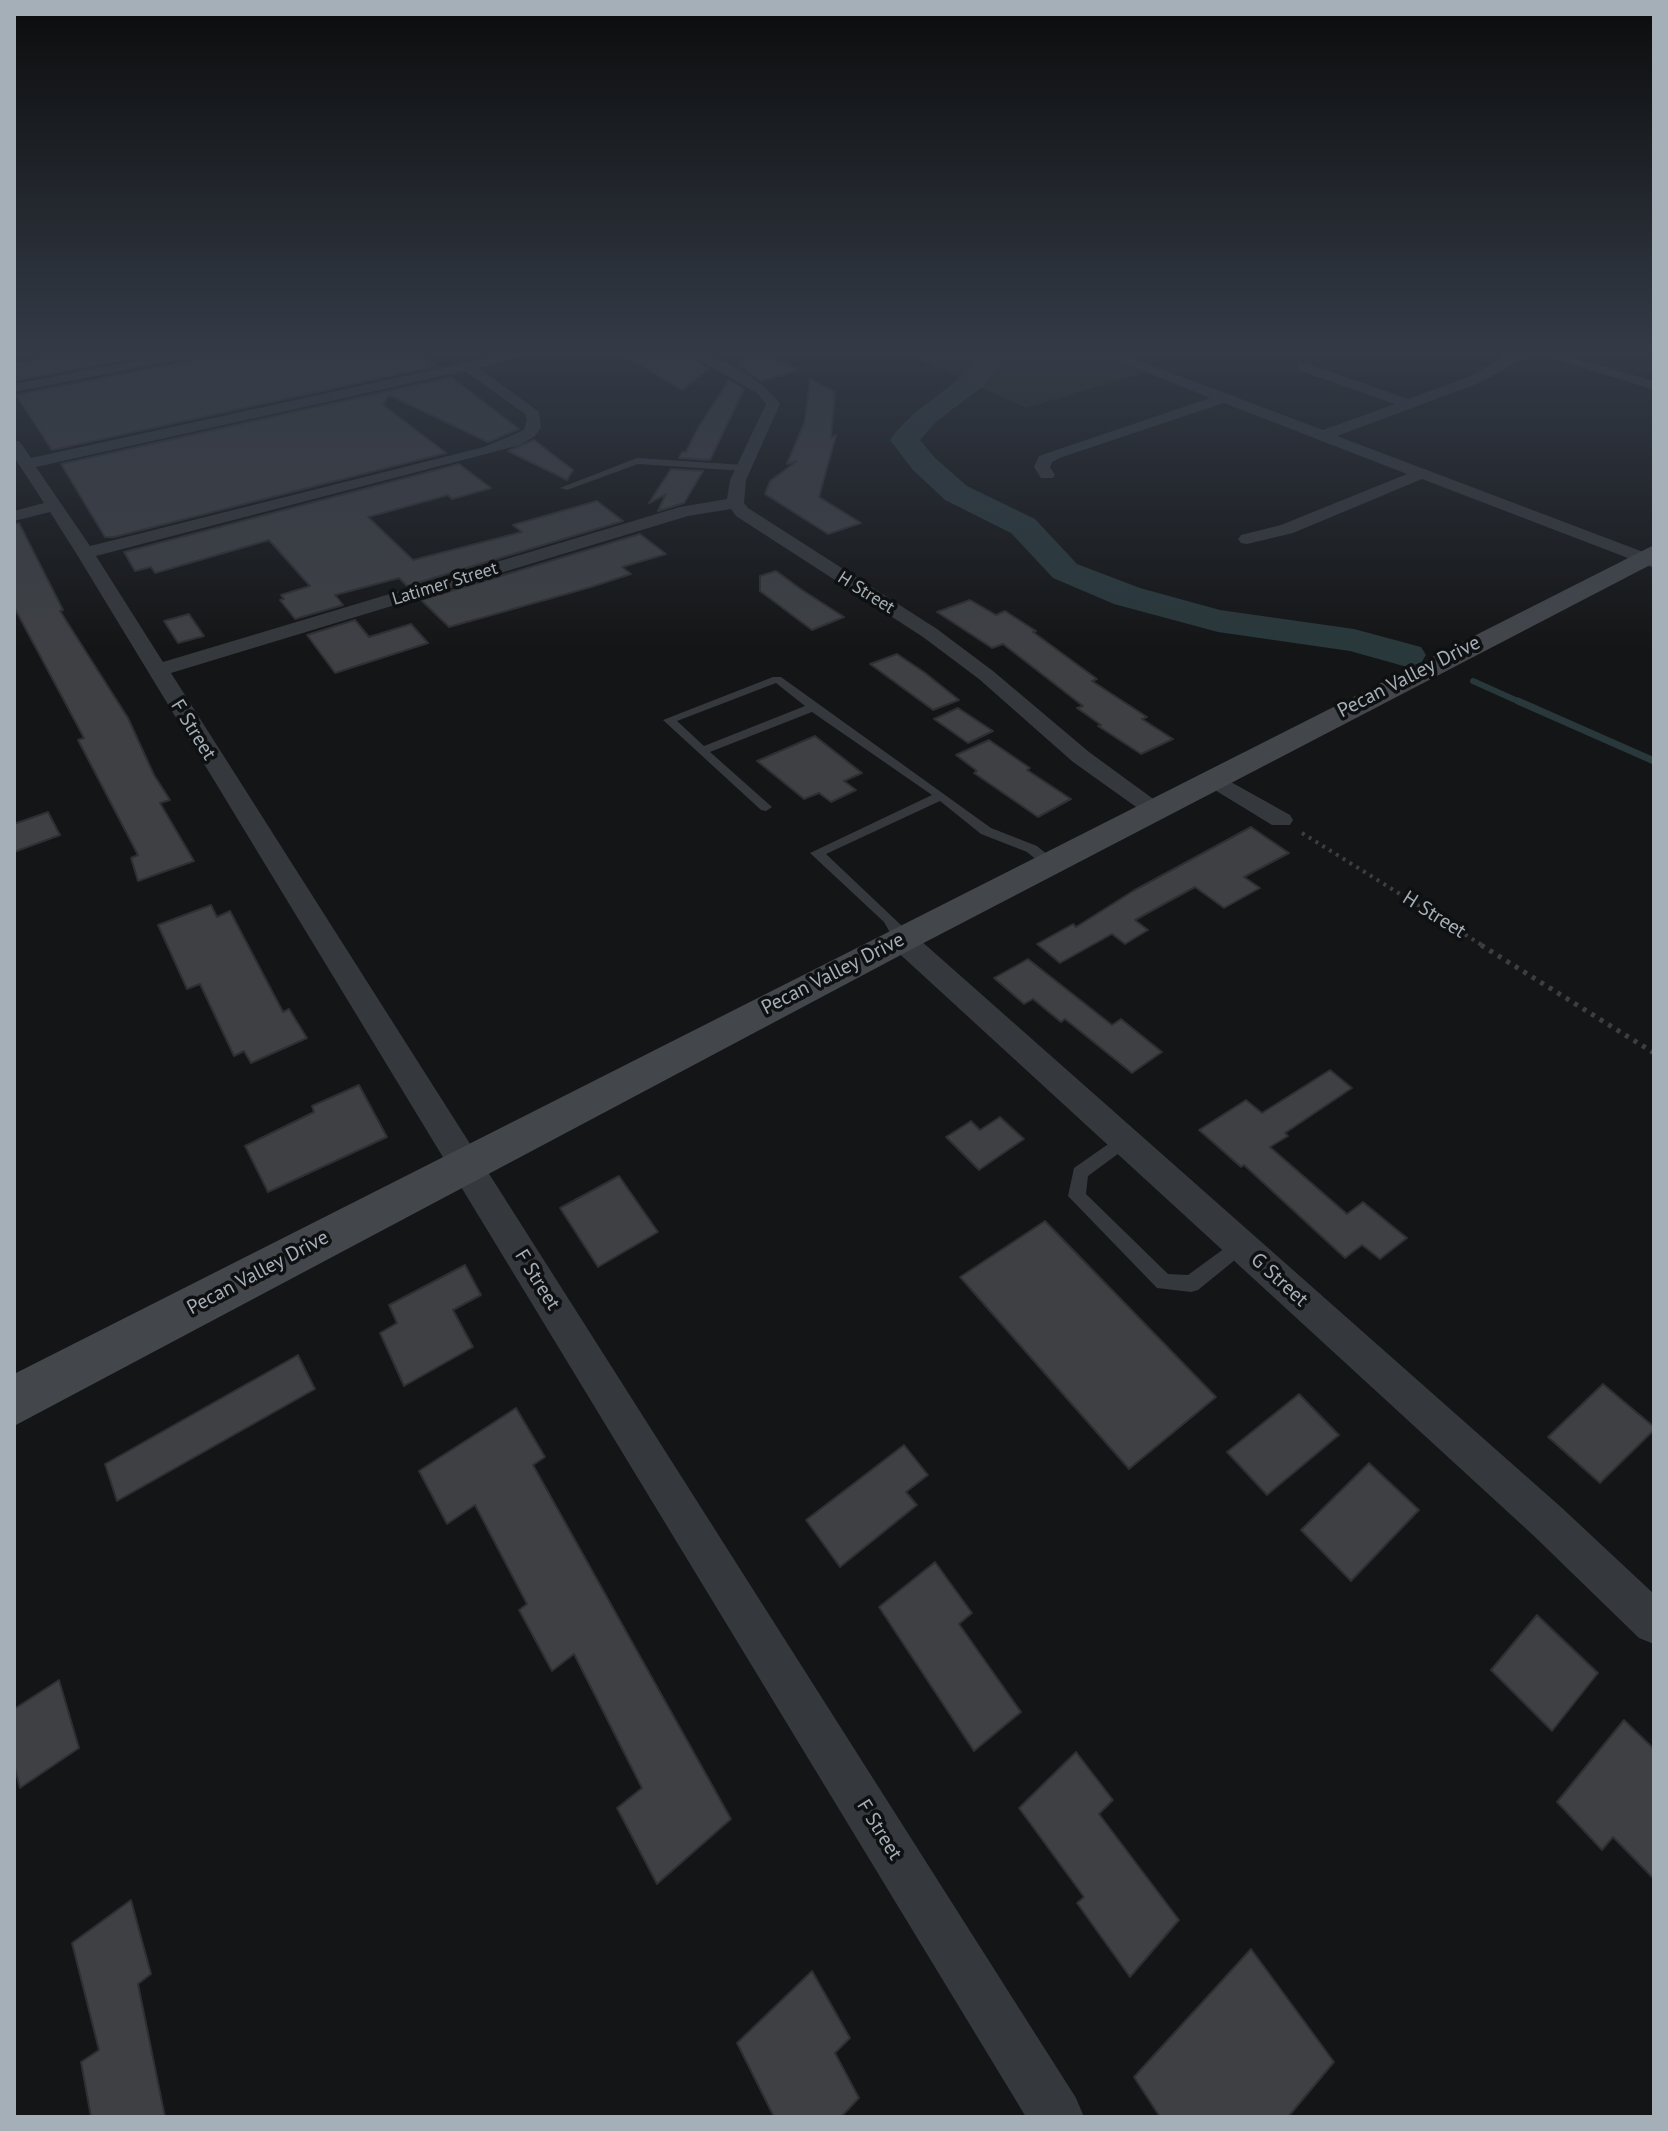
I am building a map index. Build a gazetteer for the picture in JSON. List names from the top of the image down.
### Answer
{
  "streets": {
    "main road": ["Pecan Valley Drive"],
    "street": [
      "Latimer Street",
      "H Street",
      "F Street",
      "G Street"
    ]
  },
  "crossings": [
    ["Latimer Street", "H Street"],
    ["Latimer Street", "F Street"],
    ["H Street", "Pecan Valley Drive"],
    ["Pecan Valley Drive", "F Street"],
    ["Pecan Valley Drive", "G Street"]
  ]
}
